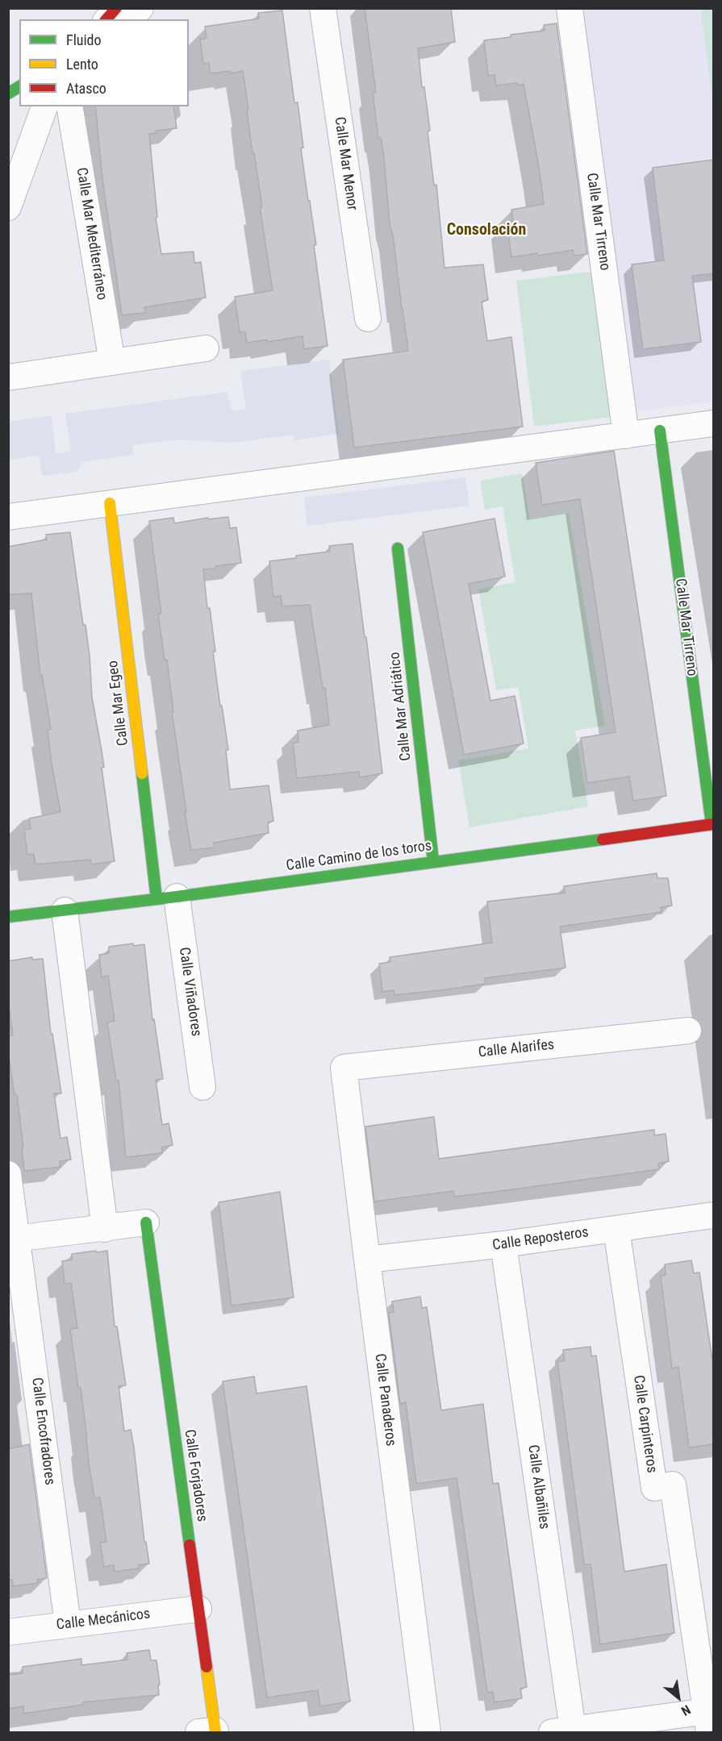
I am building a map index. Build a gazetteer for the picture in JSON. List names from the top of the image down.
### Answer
{
  "streets": {
    "street": [
      "Calle Mar Menor",
      "Calle Mar Tirreno",
      "Calle Mar Mediterráneo",
      "Calle Mar Egeo",
      "Calle Mar Adriático",
      "Calle Camino de los toros",
      "Calle Viñadores",
      "Calle Alarifes",
      "Calle Reposteros",
      "Calle Panaderos",
      "Calle Carpinteros",
      "Calle Encofradores",
      "Calle Forjadores",
      "Calle Albañiles",
      "Calle Mecánicos"
    ]
  },
  "crossings": [
    ["Calle Mar Tirreno", "Calle Camino de los toros"],
    ["Calle Mar Egeo", "Calle Camino de los toros"],
    ["Calle Mar Egeo", "Calle Viñadores"],
    ["Calle Mar Adriático", "Calle Camino de los toros"],
    ["Calle Camino de los toros", "Calle Viñadores"],
    ["Calle Alarifes", "Calle Panaderos"],
    ["Calle Reposteros", "Calle Panaderos"],
    ["Calle Reposteros", "Calle Carpinteros"],
    ["Calle Reposteros", "Calle Albañiles"],
    ["Calle Encofradores", "Calle Mecánicos"],
    ["Calle Forjadores", "Calle Mecánicos"]
  ],
  "districts": ["Consolación"],
  "legend": ["Fluido", "Lento", "Atasco"],
  "north": "bottom right"
}
